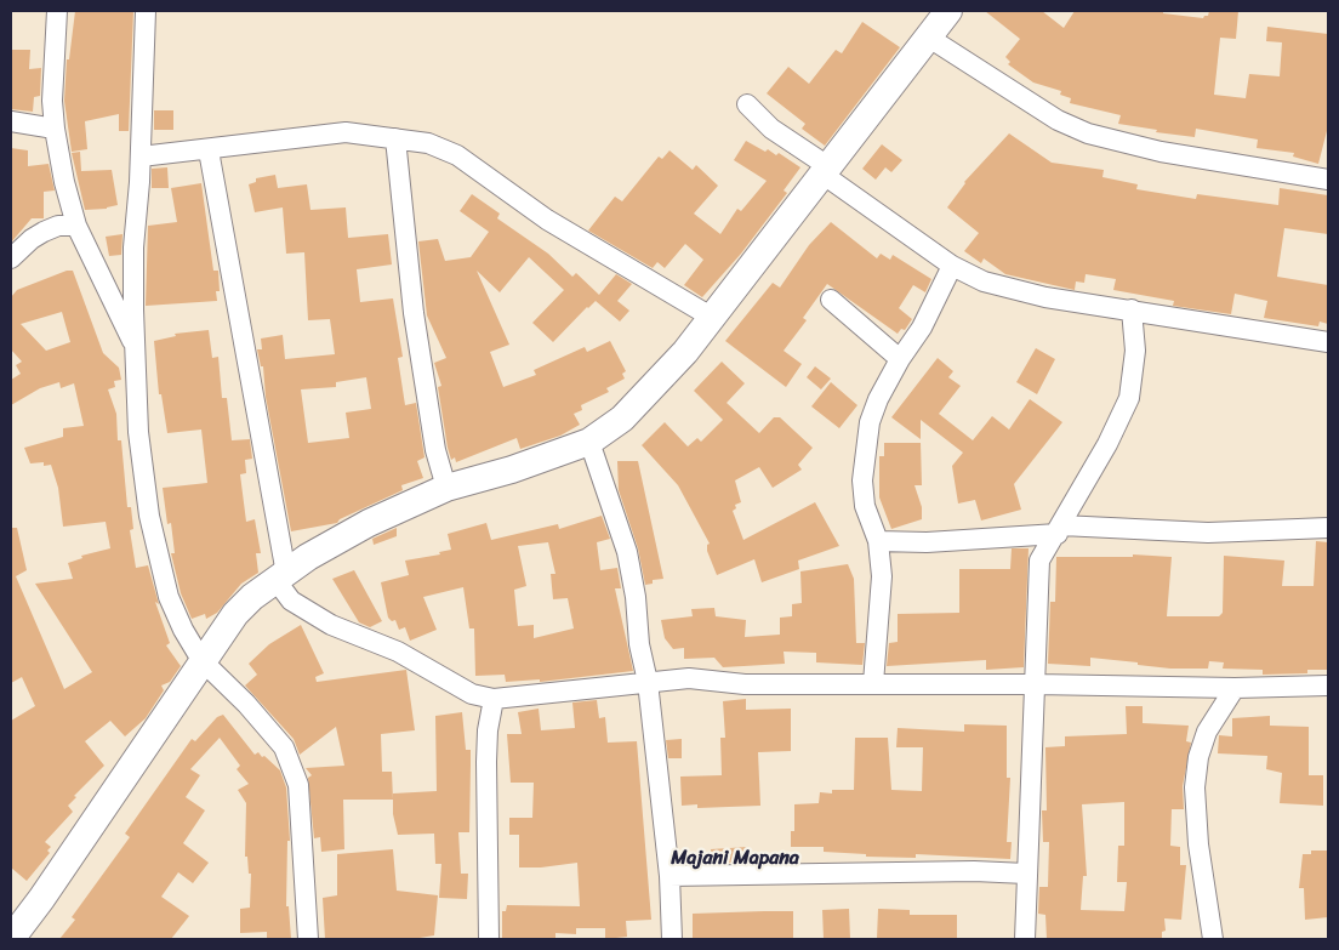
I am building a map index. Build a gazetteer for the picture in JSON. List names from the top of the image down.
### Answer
{
  "districts": ["Majani Mapana"]
}
